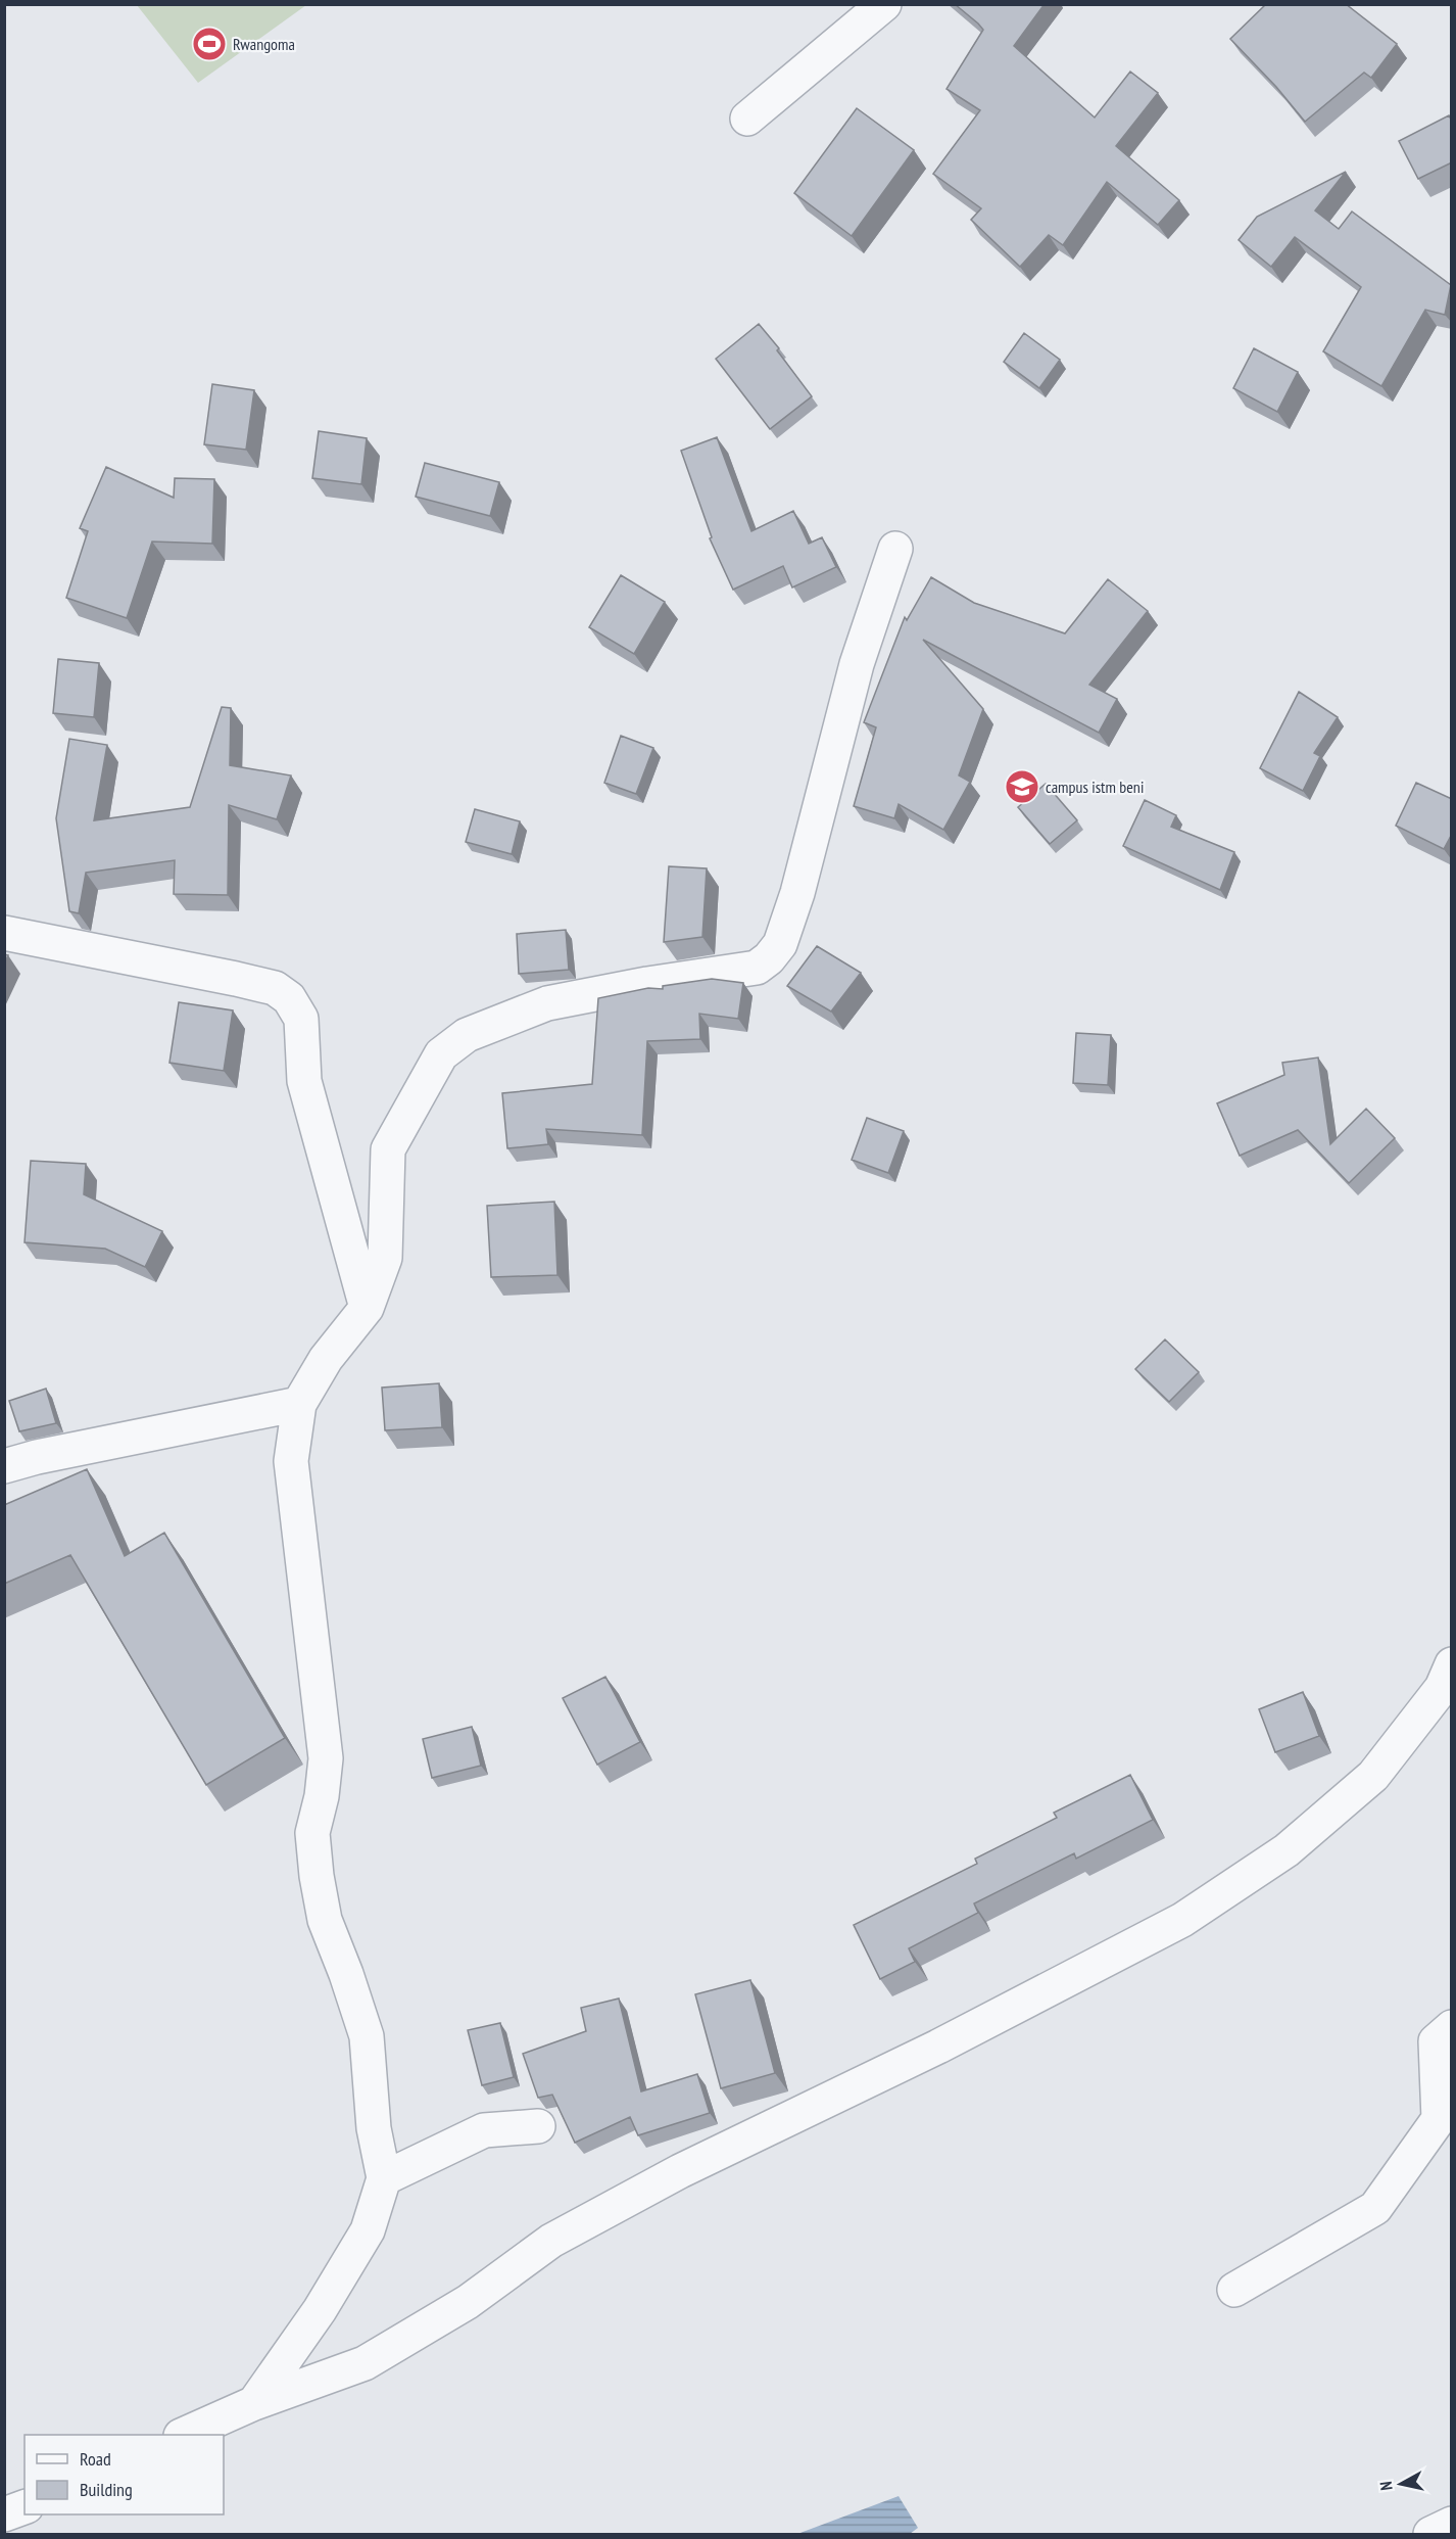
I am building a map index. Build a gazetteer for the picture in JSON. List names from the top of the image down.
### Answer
{
  "places": {
    "sports": ["Rwangoma"],
    "school or university": ["campus istm beni"]
  },
  "legend": ["Road", "Building"],
  "north": "left"
}
